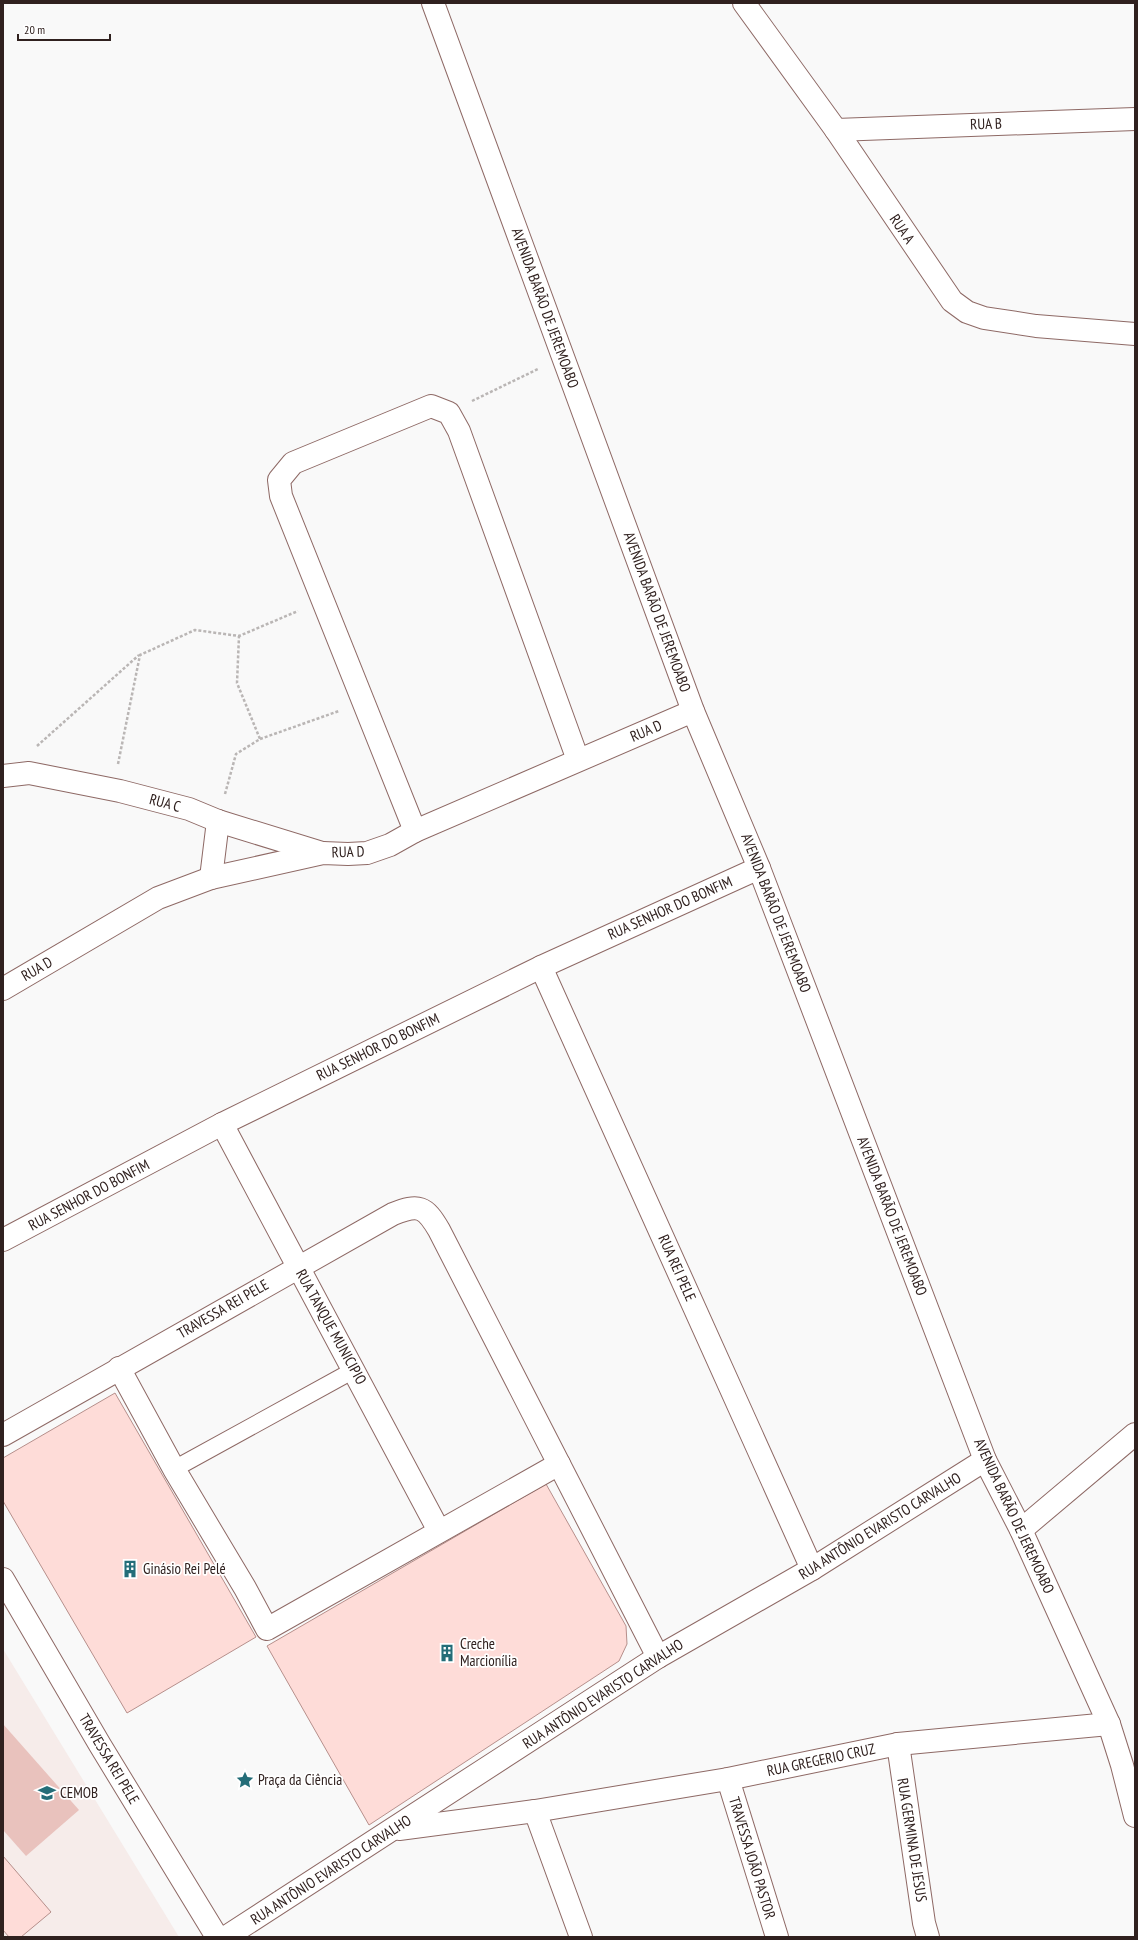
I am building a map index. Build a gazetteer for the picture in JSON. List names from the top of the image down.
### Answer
{
  "streets": {
    "street": [
      "RUA B",
      "RUA A",
      "AVENIDA BARÃO DE JEREMOABO",
      "RUA D",
      "RUA C",
      "RUA SENHOR DO BONFIM",
      "RUA REI PELE",
      "TRAVESSA REI PELE",
      "RUA TANQUE MUNICIPIO",
      "RUA ANTÔNIO EVARISTO CARVALHO",
      "RUA GREGERIO CRUZ",
      "RUA GERMINA DE JESUS",
      "TRAVESSA JOÃO PASTOR"
    ]
  },
  "crossings": [
    ["RUA B", "RUA A"],
    ["AVENIDA BARÃO DE JEREMOABO", "RUA D"],
    ["AVENIDA BARÃO DE JEREMOABO", "RUA SENHOR DO BONFIM"],
    ["AVENIDA BARÃO DE JEREMOABO", "RUA ANTÔNIO EVARISTO CARVALHO"],
    ["AVENIDA BARÃO DE JEREMOABO", "RUA GREGERIO CRUZ"],
    ["RUA D", "RUA C"],
    ["RUA SENHOR DO BONFIM", "RUA REI PELE"],
    ["RUA SENHOR DO BONFIM", "RUA TANQUE MUNICIPIO"],
    ["RUA REI PELE", "RUA ANTÔNIO EVARISTO CARVALHO"],
    ["TRAVESSA REI PELE", "RUA TANQUE MUNICIPIO"],
    ["TRAVESSA REI PELE", "RUA ANTÔNIO EVARISTO CARVALHO"],
    ["RUA ANTÔNIO EVARISTO CARVALHO", "RUA GREGERIO CRUZ"],
    ["RUA GREGERIO CRUZ", "RUA GERMINA DE JESUS"],
    ["RUA GREGERIO CRUZ", "TRAVESSA JOÃO PASTOR"]
  ],
  "places": {
    "building": ["Ginásio Rei Pelé", "Creche Marcionília"],
    "place": ["Praça da Ciência"],
    "school or university": ["CEMOB"]
  },
  "scale_bar": "20 m"
}
